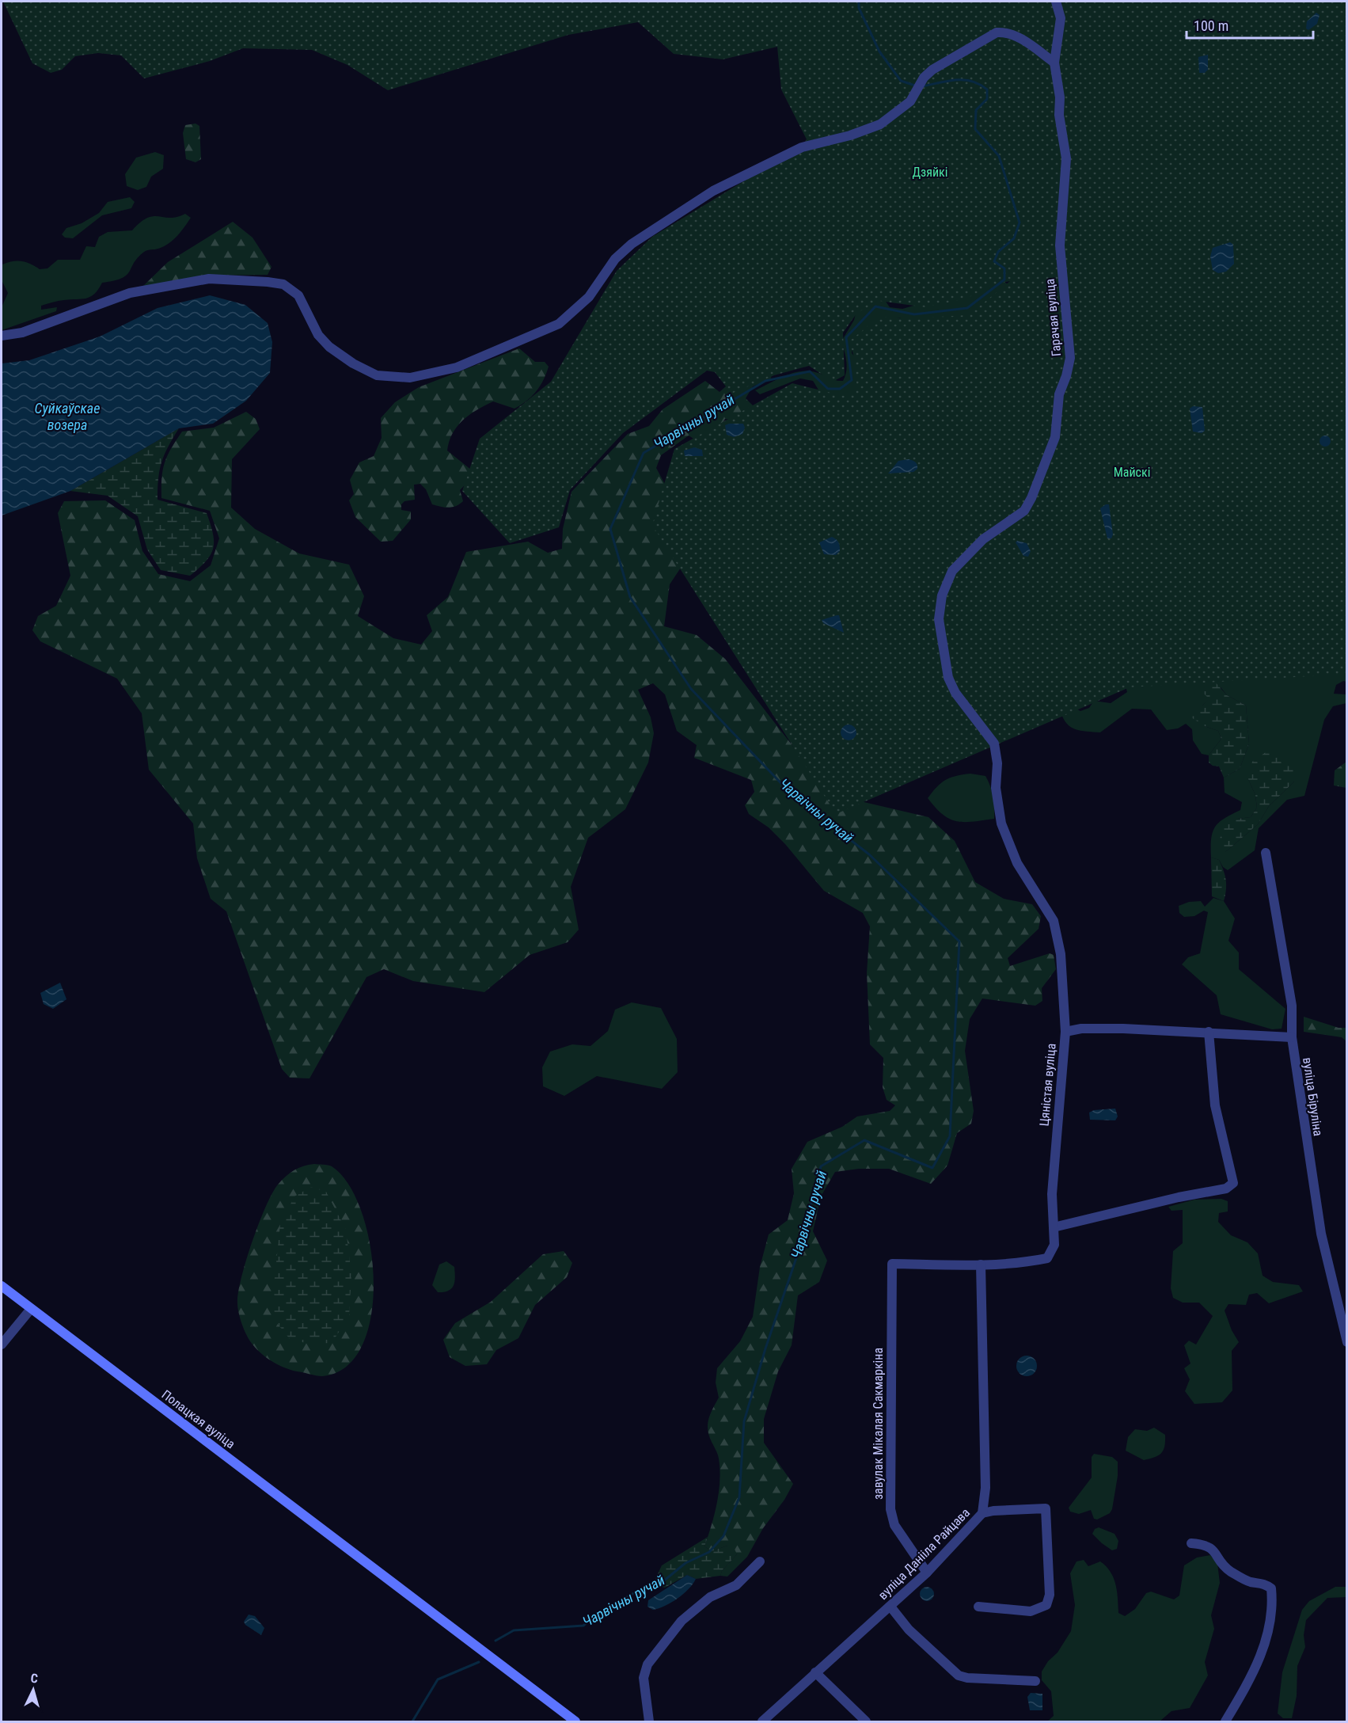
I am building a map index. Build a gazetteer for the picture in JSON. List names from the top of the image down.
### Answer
{
  "streets": {
    "main road": ["Полацкая вуліца"],
    "street": [
      "Гарачая вуліца",
      "Цяністая вуліца",
      "вуліца Біруліна",
      "завулак Мікалая Сакмаркіна",
      "вуліца Данііла Райцава"
    ]
  },
  "crossings": [
    ["Гарачая вуліца", "Цяністая вуліца"],
    ["Цяністая вуліца", "вуліца Біруліна"],
    ["Цяністая вуліца", "завулак Мікалая Сакмаркіна"],
    ["Цяністая вуліца", "вуліца Данііла Райцава"],
    ["завулак Мікалая Сакмаркіна", "вуліца Данііла Райцава"]
  ],
  "water": ["Суйкаўскае возера", "Чарвічны ручай"],
  "parks": ["Дзяйкі", "Майскі"],
  "scale_bar": "100 m",
  "north": "top"
}
